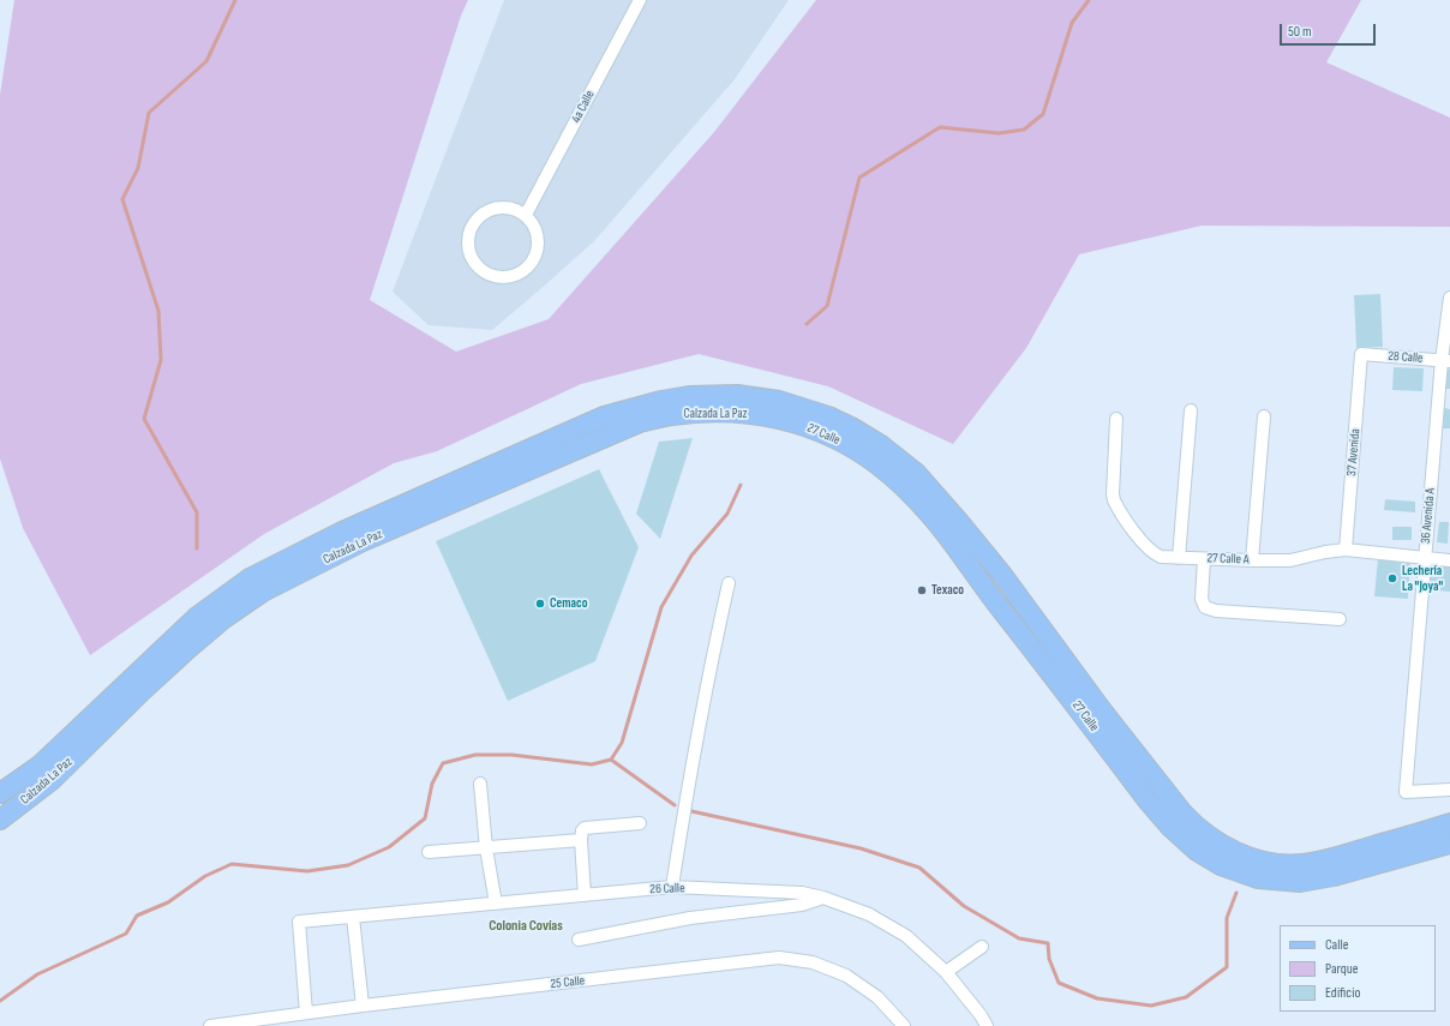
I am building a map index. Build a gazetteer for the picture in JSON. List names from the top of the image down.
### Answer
{
  "streets": {
    "main road": ["Calzada La Paz", "27 Calle"],
    "street": [
      "4a Calle",
      "28 Calle",
      "37 Avenida",
      "36 Avenida A",
      "27 Calle A",
      "26 Calle",
      "25 Calle"
    ]
  },
  "crossings": [
    ["28 Calle", "37 Avenida"],
    ["28 Calle", "36 Avenida A"],
    ["Calzada La Paz", "27 Calle"],
    ["37 Avenida", "27 Calle A"],
    ["36 Avenida A", "27 Calle A"],
    ["26 Calle", "25 Calle"]
  ],
  "districts": ["Colonia Covías"],
  "places": ["Lechería La \"Joya\"", "Texaco", "Cemaco"],
  "legend": ["Calle", "Parque", "Edificio"],
  "scale_bar": "50 m"
}
